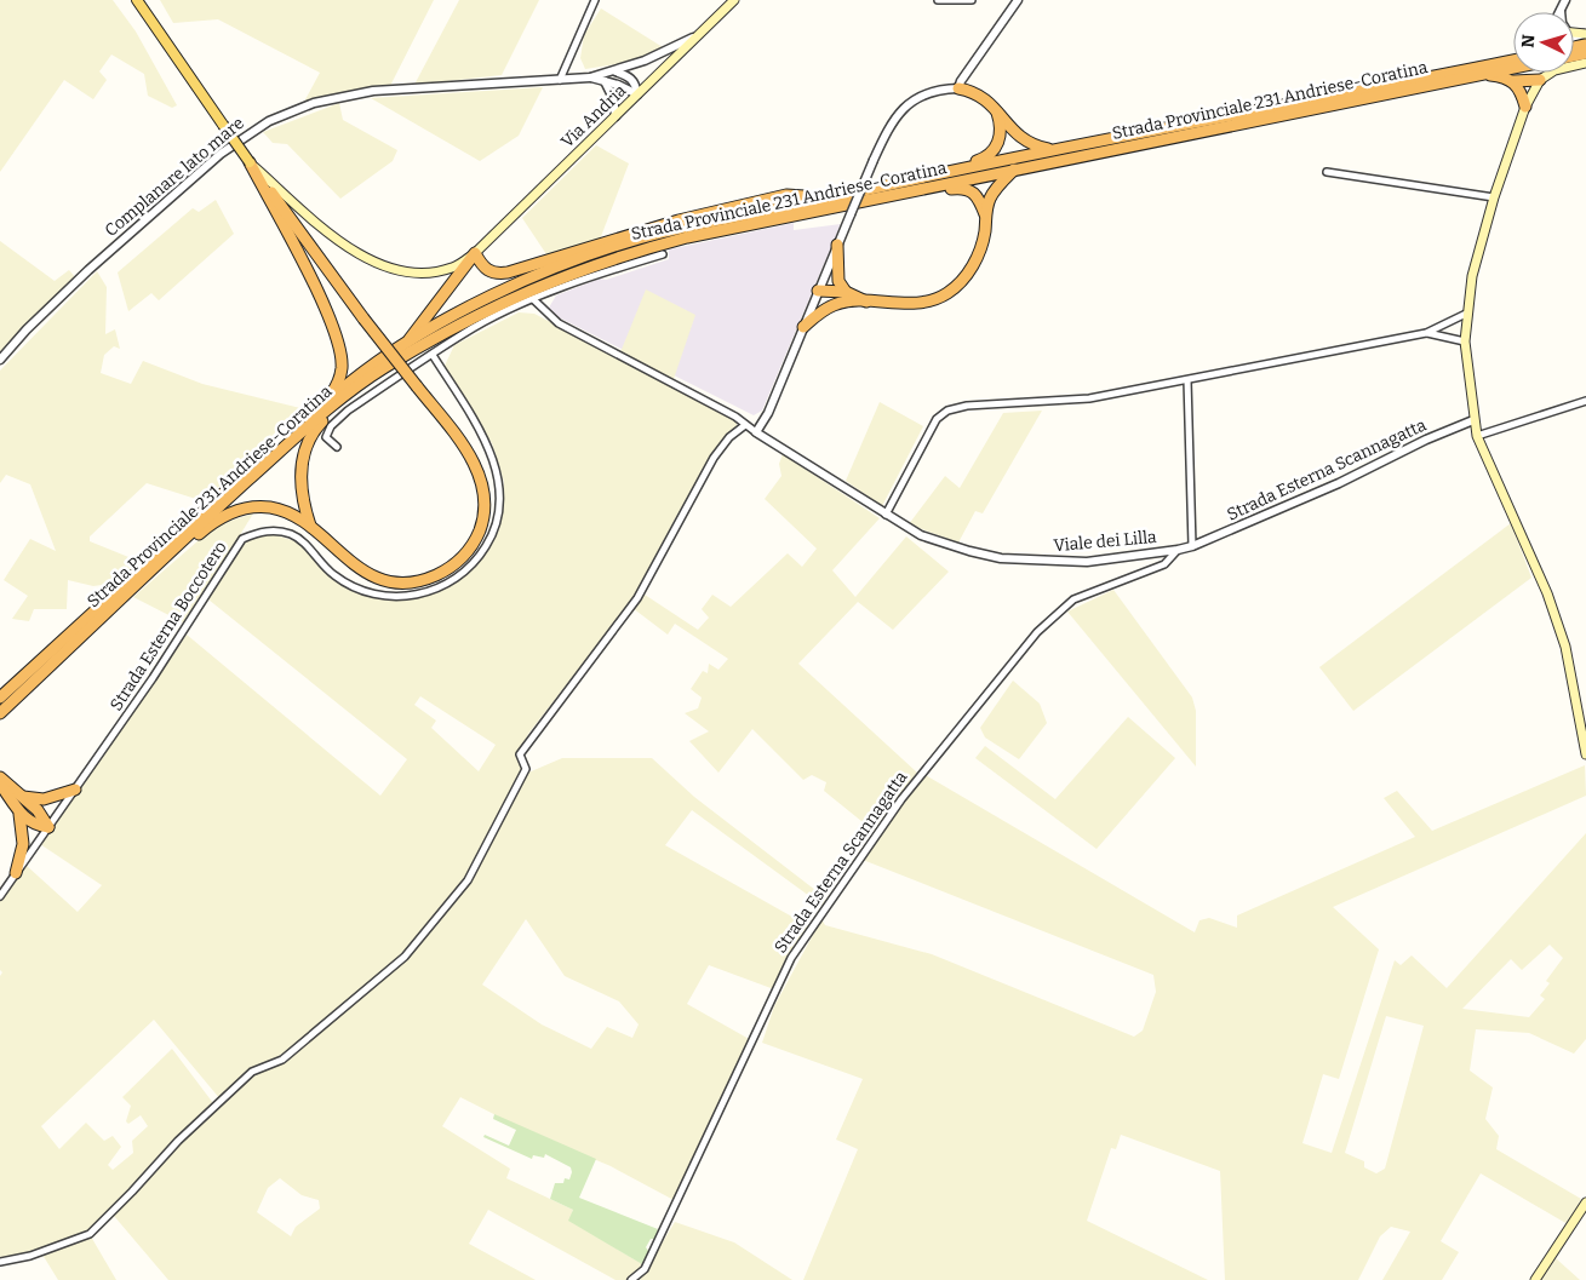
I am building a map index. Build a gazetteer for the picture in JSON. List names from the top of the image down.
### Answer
{
  "streets": {
    "highway": ["Strada Provinciale 231 Andriese-Coratina"],
    "main road": ["Via Andria"],
    "street": [
      "Complanare lato mare",
      "Strada Esterna Scannagatta",
      "Viale dei Lilla",
      "Strada Esterna Boccotero"
    ]
  },
  "crossings": [
    ["Strada Esterna Scannagatta", "Viale dei Lilla"]
  ],
  "north": "left"
}
